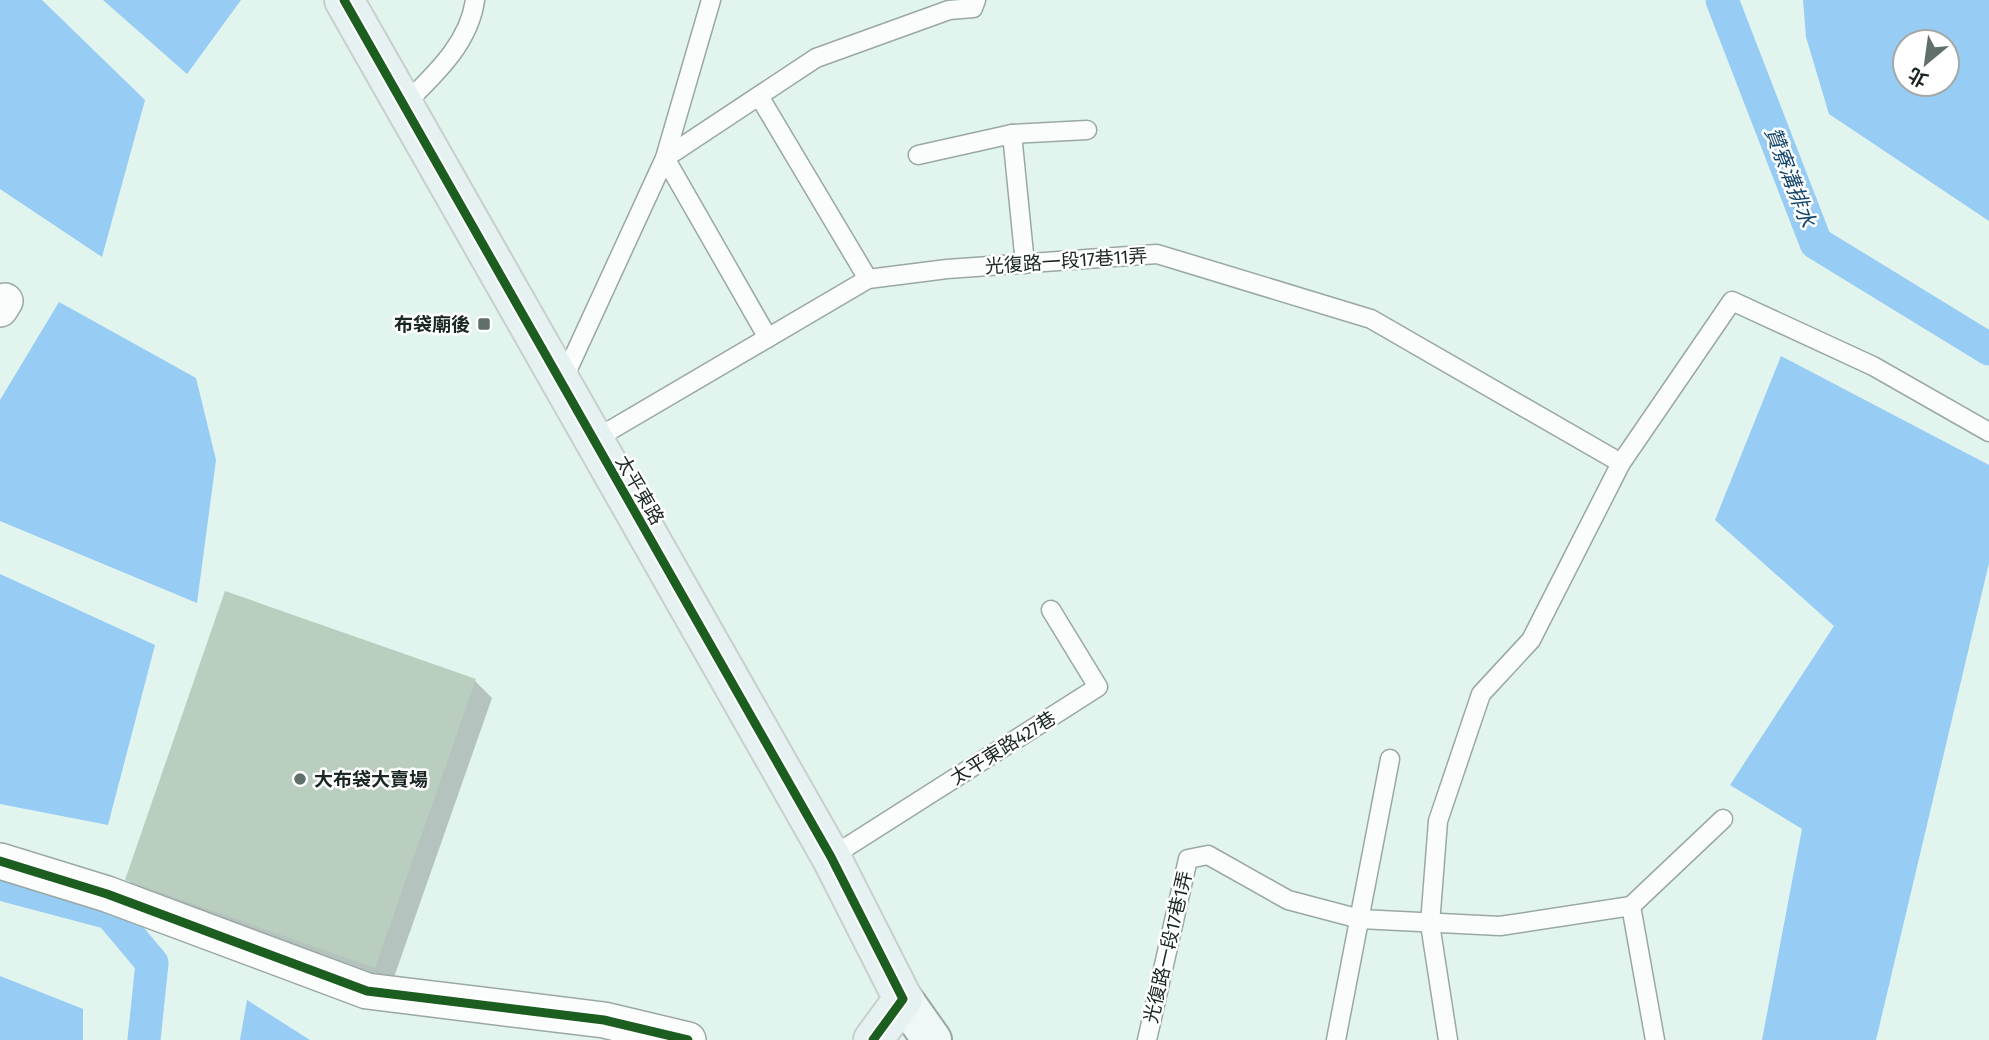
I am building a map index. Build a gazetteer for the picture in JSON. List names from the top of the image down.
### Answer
{
  "streets": {
    "main road": ["太平東路"],
    "lane": ["光復路一段17巷11弄", "太平東路427巷", "光復路一段17巷1弄"]
  },
  "crossings": [
    ["光復路一段17巷11弄", "太平東路"],
    ["太平東路", "太平東路427巷"]
  ],
  "water": ["贊寮溝排水"],
  "places": {
    "transit": ["布袋廟後"],
    "other": ["大布袋大賣場"]
  },
  "north": "bottom left"
}
